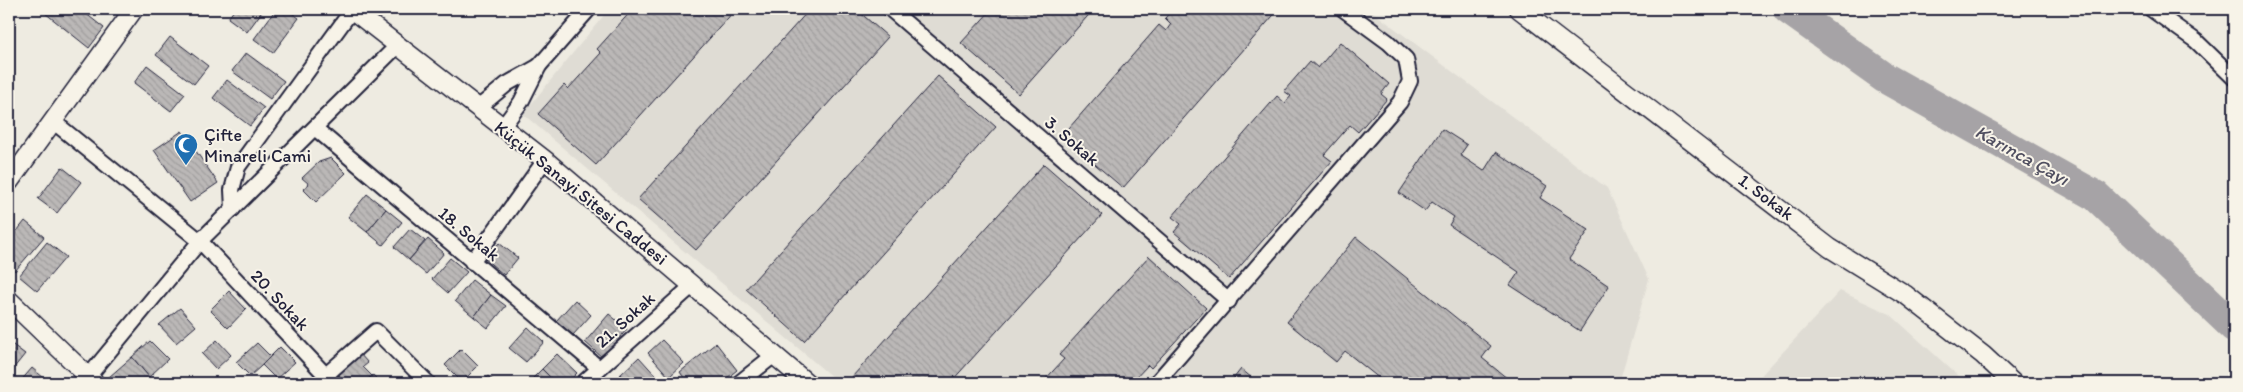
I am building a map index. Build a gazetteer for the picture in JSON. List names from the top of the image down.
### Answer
{
  "streets": {
    "street": [
      "3. Sokak",
      "Küçük Sanayi Sitesi Caddesi",
      "1. Sokak",
      "18. Sokak",
      "20. Sokak",
      "21. Sokak"
    ]
  },
  "crossings": [
    ["Küçük Sanayi Sitesi Caddesi", "21. Sokak"],
    ["18. Sokak", "21. Sokak"]
  ],
  "water": ["Karınca Çayı"],
  "places": {
    "mosque": ["Çifte Minareli Cami"]
  }
}
